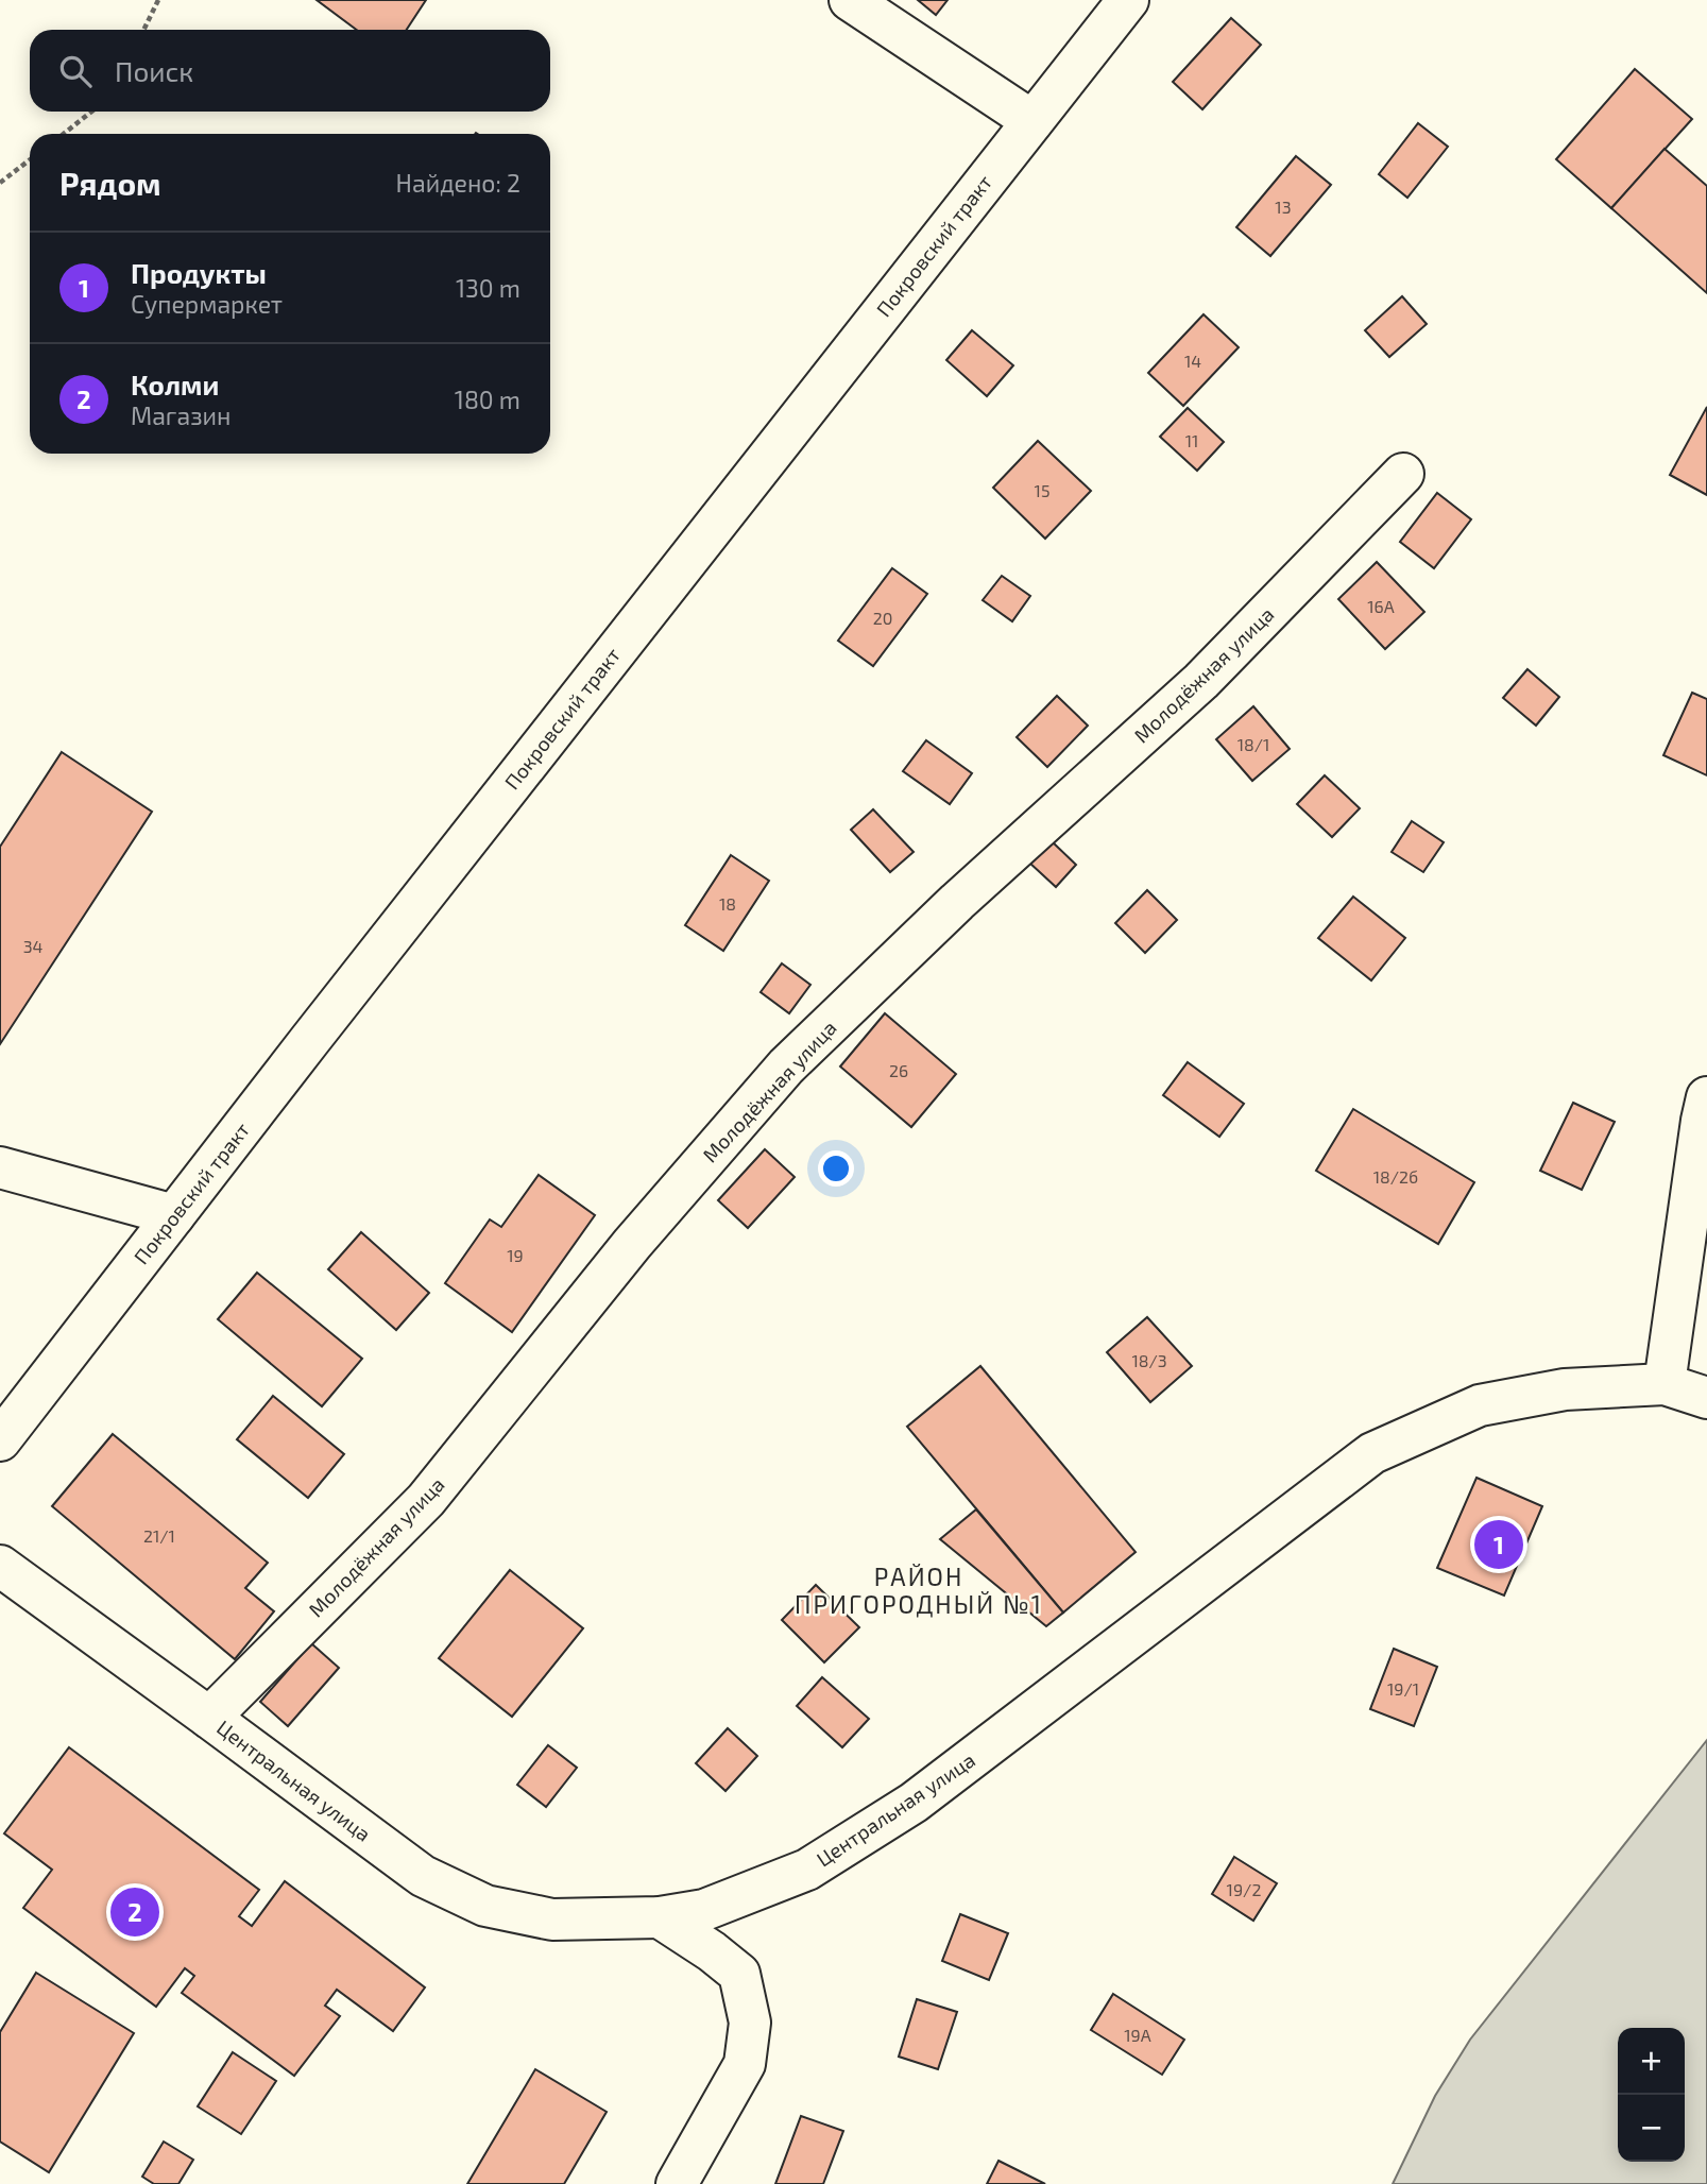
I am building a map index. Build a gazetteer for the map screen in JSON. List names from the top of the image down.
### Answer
{
  "streets": {
    "street": ["Покровский тракт", "Молодёжная улица", "Центральная улица"]
  },
  "crossings": [
    ["Молодёжная улица", "Центральная улица"]
  ],
  "districts": ["РАЙОН ПРИГОРОДНЫЙ №1"],
  "house_numbers": [
    "13",
    "14",
    "11",
    "15",
    "16А",
    "20",
    "18/1",
    "18",
    "34",
    "26",
    "18/2б",
    "19",
    "18/3",
    "21/1",
    "19/1",
    "19/2",
    "19А"
  ],
  "page": {
    "search": "Поиск",
    "heading": ["Рядом", "Найдено: 2"],
    "list": [
      {
        "mark": "1",
        "name": "Продукты",
        "note": "Супермаркет",
        "value": "130 m"
      },
      {
        "mark": "2",
        "name": "Колми",
        "note": "Магазин",
        "value": "180 m"
      }
    ],
    "pins": ["1", "2"],
    "map_buttons": ["+", "−"]
  }
}
